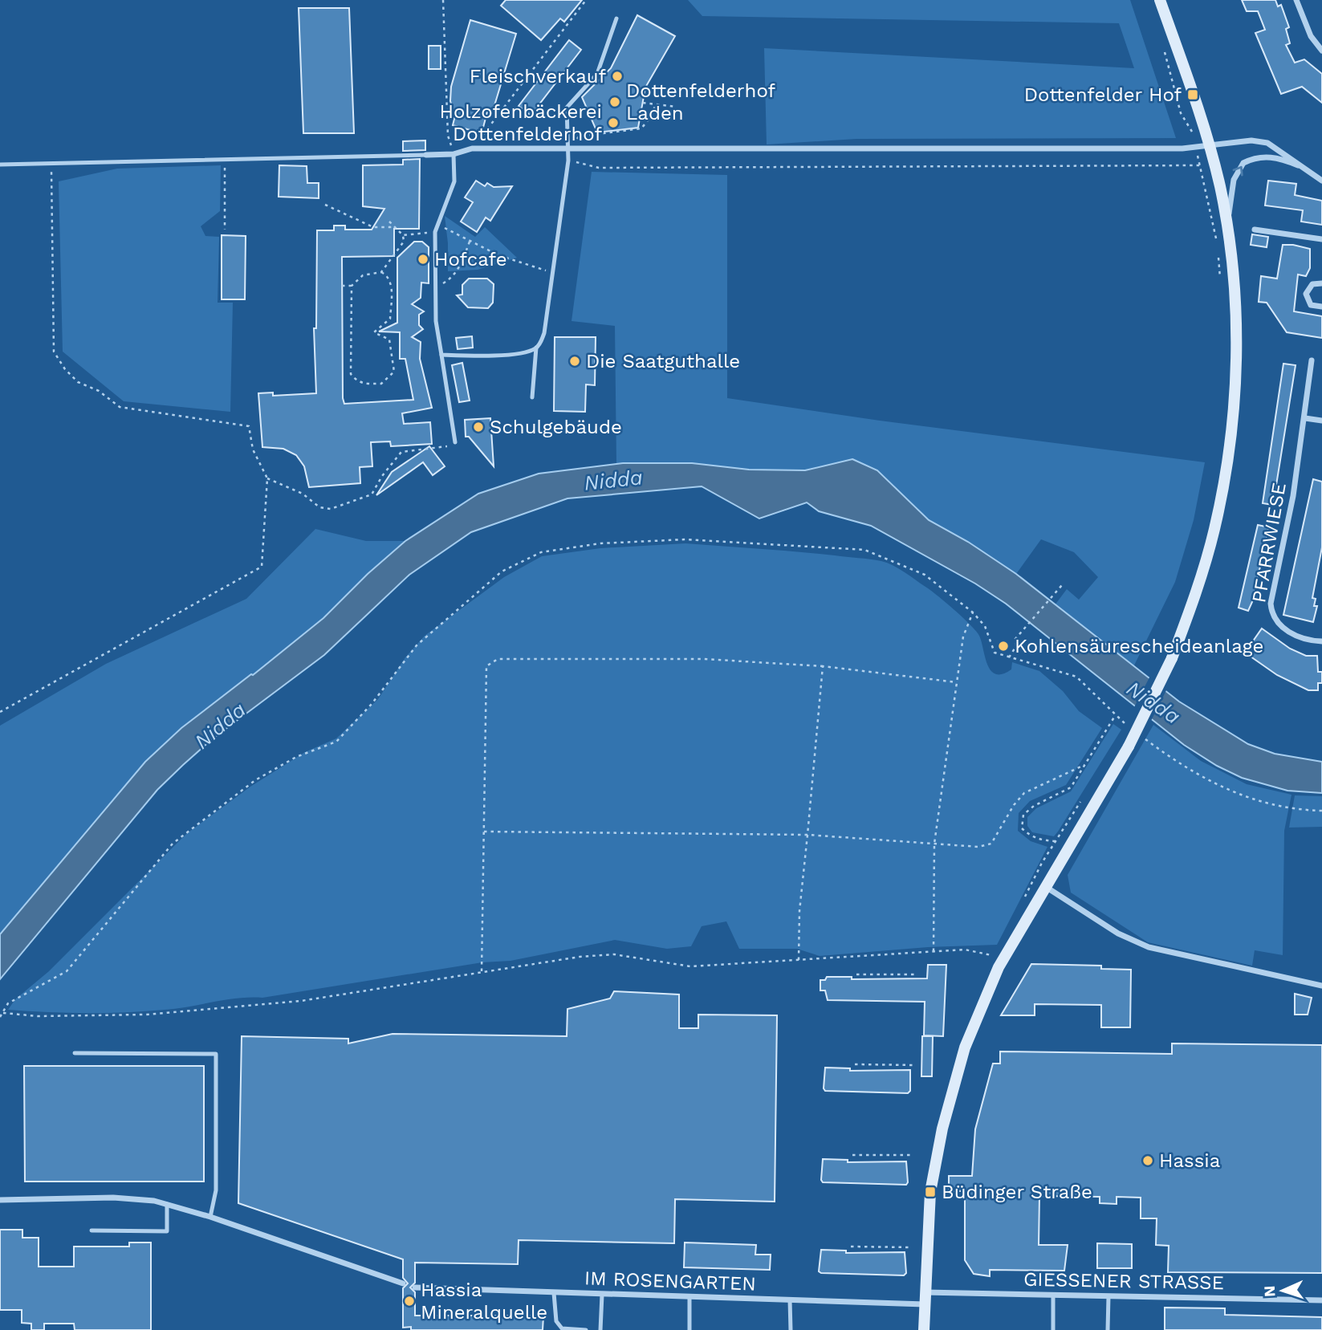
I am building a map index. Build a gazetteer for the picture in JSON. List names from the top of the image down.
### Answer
{
  "streets": {
    "street": ["PFARRWIESE", "IM ROSENGARTEN", "GIESSENER STRASSE"]
  },
  "crossings": [
    ["IM ROSENGARTEN", "GIESSENER STRASSE"]
  ],
  "water": ["Nidda"],
  "places": {
    "other": [
      "Fleischverkauf",
      "Dottenfelderhof Laden",
      "Holzofenbäckerei Dottenfelderhof",
      "Hofcafe",
      "Die Saatguthalle",
      "Schulgebäude",
      "Kohlensäurescheideanlage",
      "Hassia",
      "Hassia Mineralquelle"
    ],
    "transit": ["Dottenfelder Hof", "Büdinger Straße"]
  },
  "north": "left"
}
